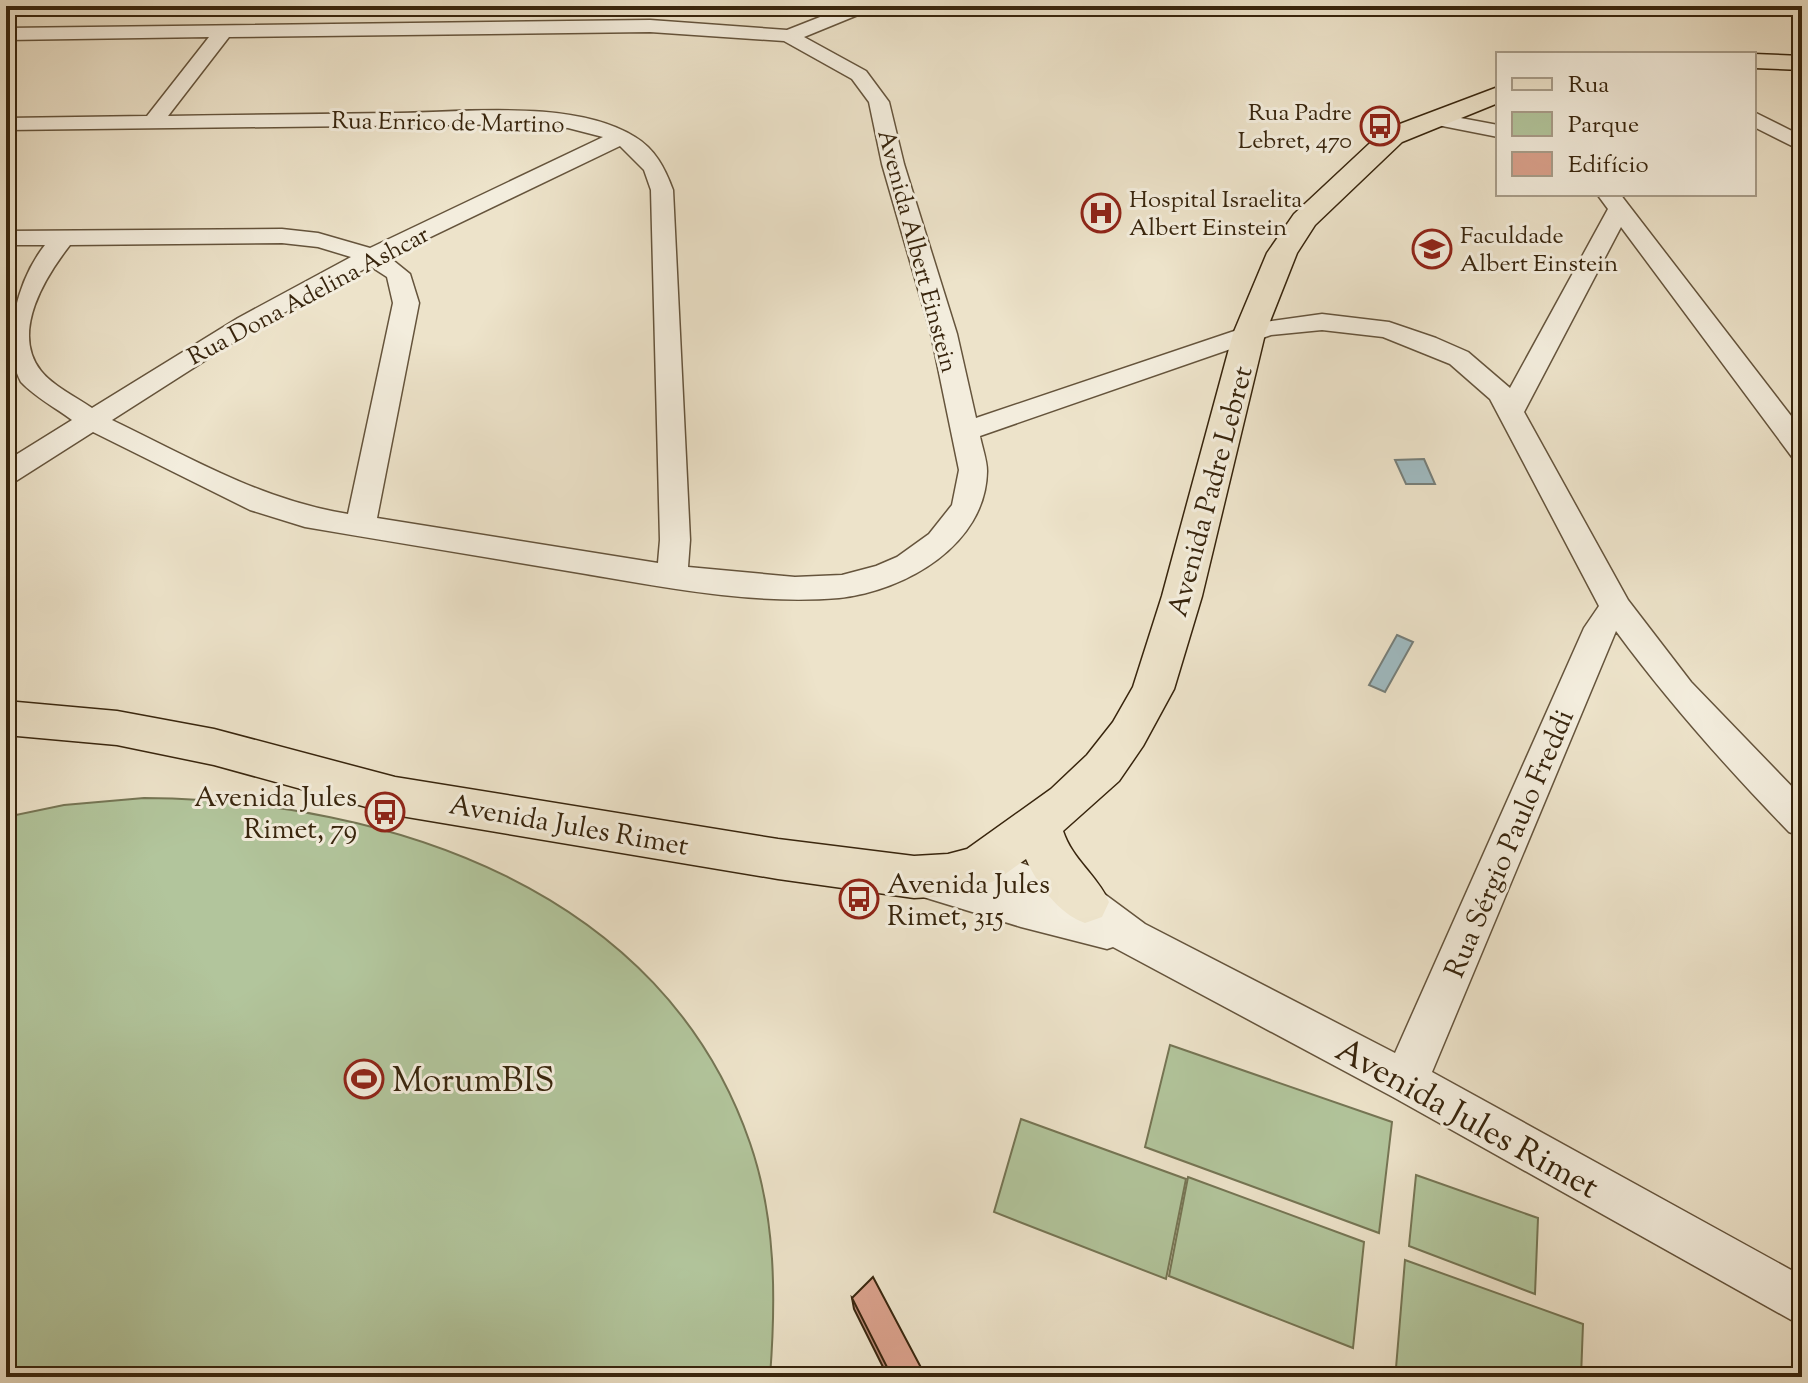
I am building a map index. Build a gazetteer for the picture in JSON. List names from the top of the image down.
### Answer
{
  "streets": {
    "main road": ["Avenida Padre Lebret", "Avenida Jules Rimet"],
    "street": [
      "Rua Enrico de Martino",
      "Avenida Albert Einstein",
      "Rua Dona Adelina Ashcar",
      "Rua Sérgio Paulo Freddi"
    ]
  },
  "crossings": [
    ["Rua Enrico de Martino", "Avenida Albert Einstein"],
    ["Rua Enrico de Martino", "Rua Dona Adelina Ashcar"],
    ["Avenida Albert Einstein", "Rua Dona Adelina Ashcar"],
    ["Avenida Padre Lebret", "Avenida Jules Rimet"],
    ["Avenida Jules Rimet", "Rua Sérgio Paulo Freddi"]
  ],
  "places": {
    "bus stop": ["Rua Padre Lebret, 470", "Avenida Jules Rimet, 79", "Avenida Jules Rimet, 315"],
    "hospital": ["Hospital Israelita Albert Einstein"],
    "school or university": ["Faculdade Albert Einstein"],
    "sports": ["MorumBIS"]
  },
  "legend": ["Rua", "Parque", "Edifício"]
}
